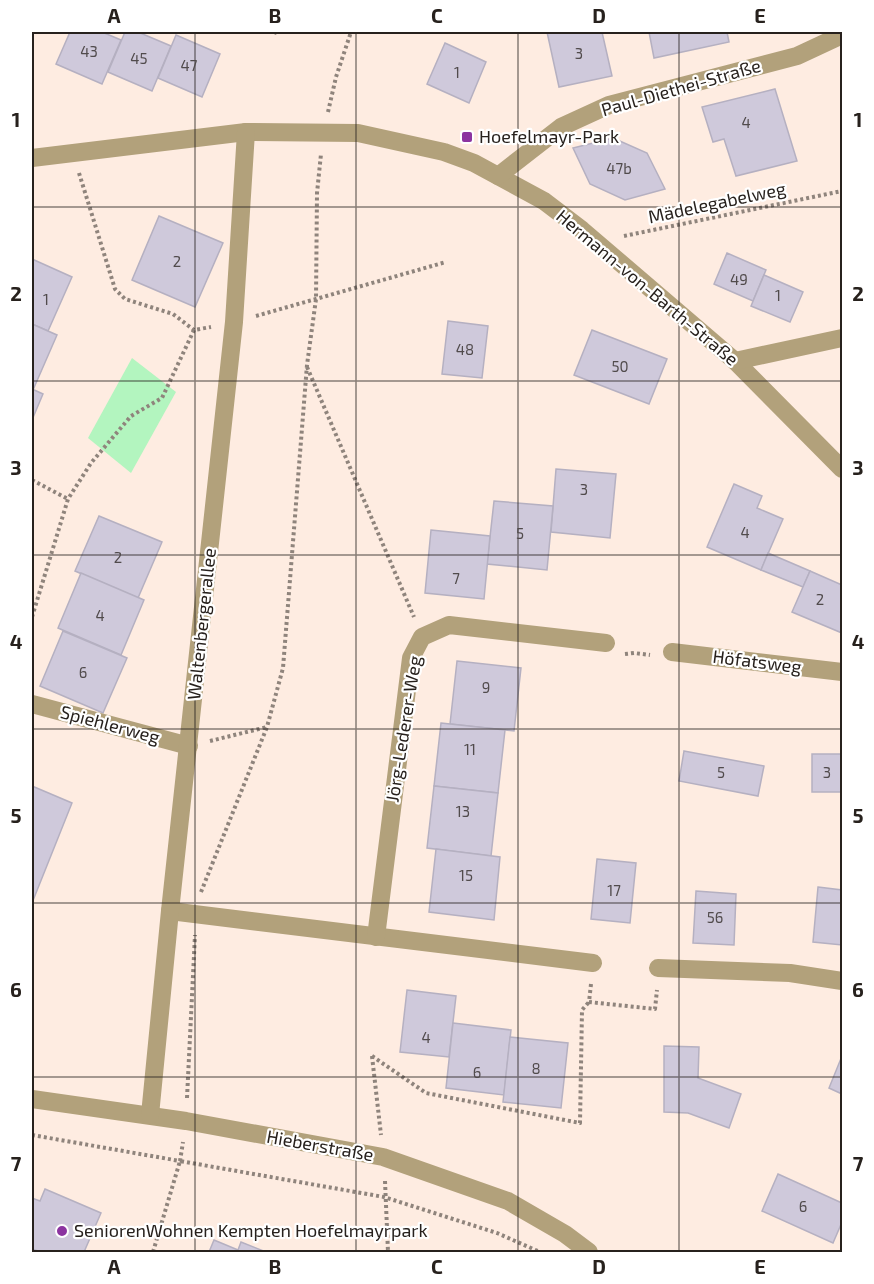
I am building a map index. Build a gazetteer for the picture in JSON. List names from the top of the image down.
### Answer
{
  "streets": {
    "street": [
      "Paul-Diethei-Straße",
      "Hermann-von-Barth-Straße",
      "Waltenbergerallee",
      "Höfatsweg",
      "Spiehlerweg",
      "Jörg-Lederer-Weg",
      "Hieberstraße"
    ],
    "path": ["Mädelegabelweg"]
  },
  "crossings": [
    ["Paul-Diethei-Straße", "Hermann-von-Barth-Straße"],
    ["Mädelegabelweg", "Hermann-von-Barth-Straße"],
    ["Hermann-von-Barth-Straße", "Waltenbergerallee"],
    ["Waltenbergerallee", "Spiehlerweg"],
    ["Waltenbergerallee", "Hieberstraße"]
  ],
  "places": {
    "transit": ["Hoefelmayr-Park"],
    "other": ["SeniorenWohnen Kempten Hoefelmayrpark"]
  },
  "house_numbers": [
    "43",
    "3",
    "45",
    "47",
    "1",
    "4",
    "47b",
    "2",
    "49",
    "1",
    "1",
    "48",
    "50",
    "3",
    "4",
    "5",
    "2",
    "7",
    "2",
    "4",
    "6",
    "9",
    "11",
    "5",
    "3",
    "13",
    "15",
    "17",
    "56",
    "4",
    "8",
    "6",
    "6"
  ],
  "grid": {
    "columns": [
      "A",
      "B",
      "C",
      "D",
      "E"
    ],
    "rows": [
      "1",
      "2",
      "3",
      "4",
      "5",
      "6",
      "7"
    ]
  }
}
